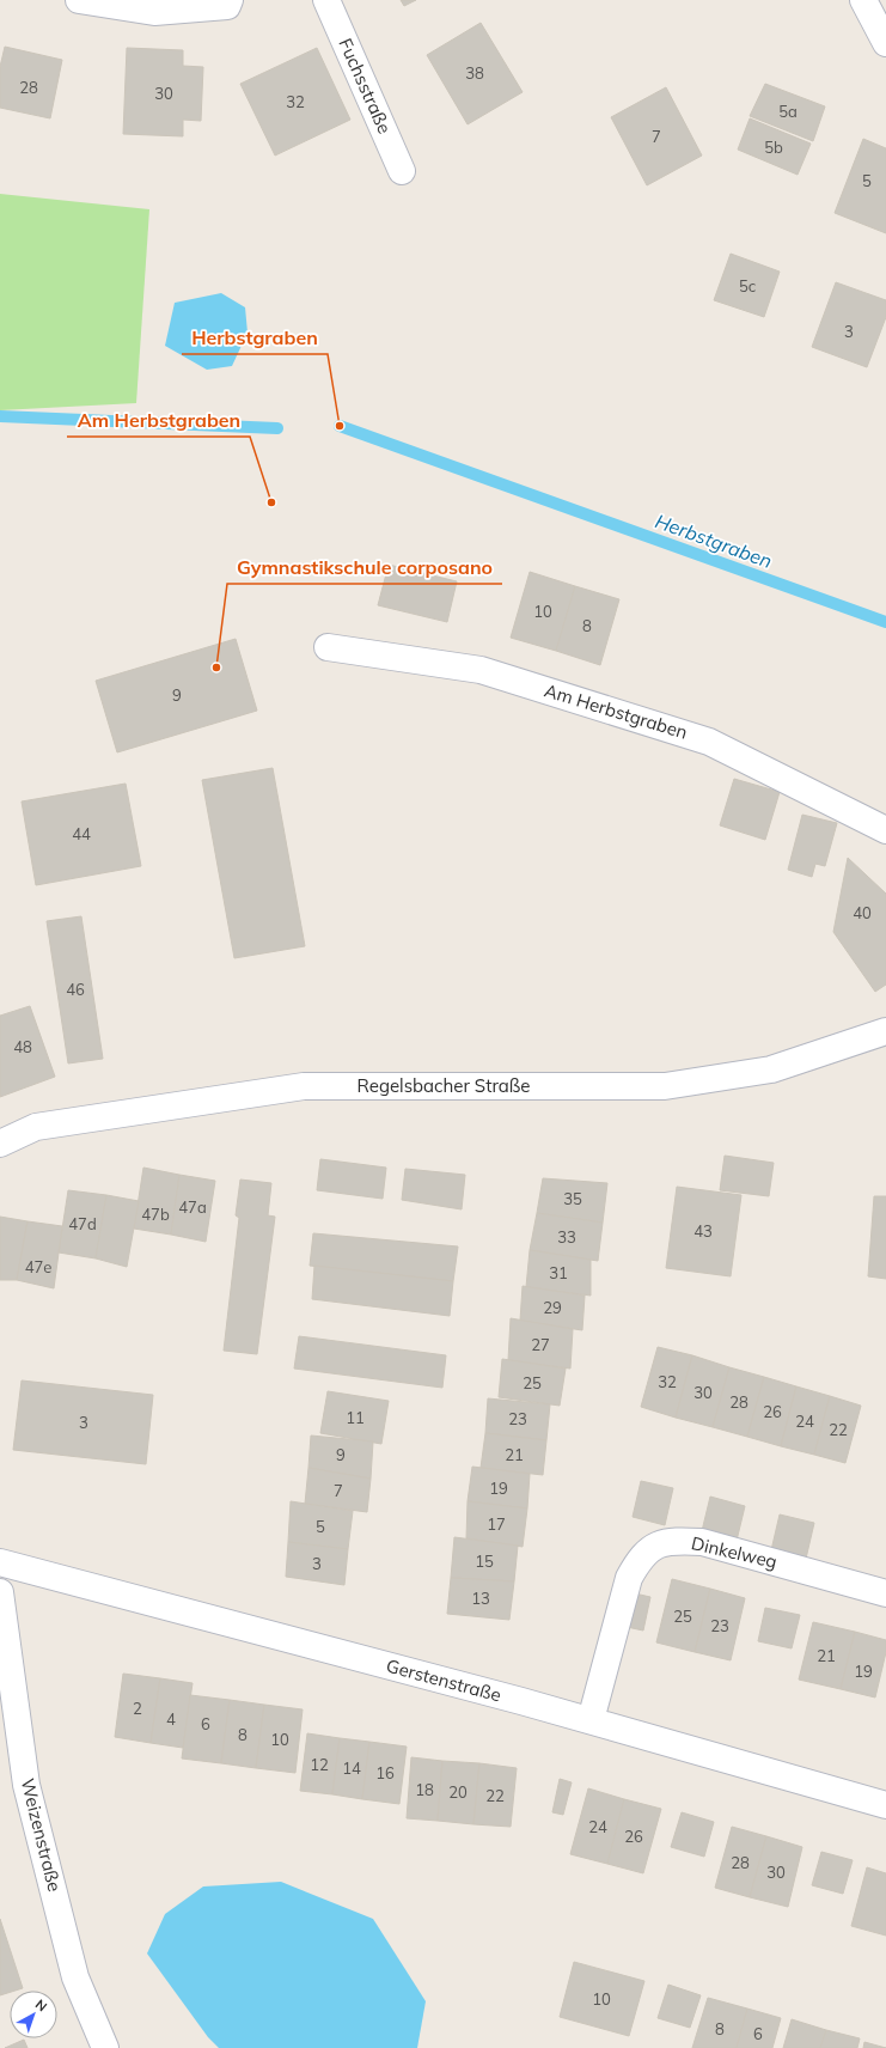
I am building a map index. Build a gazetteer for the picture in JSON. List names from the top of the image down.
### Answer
{
  "streets": {
    "street": [
      "Fuchsstraße",
      "Am Herbstgraben",
      "Regelsbacher Straße",
      "Dinkelweg",
      "Gerstenstraße",
      "Weizenstraße"
    ]
  },
  "crossings": [
    ["Dinkelweg", "Gerstenstraße"]
  ],
  "water": ["Herbstgraben"],
  "places": ["Herbstgraben", "Am Herbstgraben", "Gymnastikschule corposano"],
  "house_numbers": [
    "38",
    "28",
    "30",
    "32",
    "5a",
    "7",
    "5b",
    "5",
    "5c",
    "3",
    "10",
    "8",
    "9",
    "44",
    "40",
    "46",
    "48",
    "35",
    "47a",
    "47b",
    "47d",
    "43",
    "33",
    "47e",
    "31",
    "29",
    "27",
    "32",
    "25",
    "30",
    "28",
    "26",
    "11",
    "23",
    "24",
    "3",
    "22",
    "9",
    "21",
    "19",
    "7",
    "17",
    "5",
    "15",
    "3",
    "13",
    "25",
    "23",
    "21",
    "19",
    "2",
    "4",
    "6",
    "8",
    "10",
    "12",
    "14",
    "16",
    "18",
    "20",
    "22",
    "24",
    "26",
    "28",
    "30",
    "10",
    "8",
    "6"
  ],
  "north": "top right"
}
